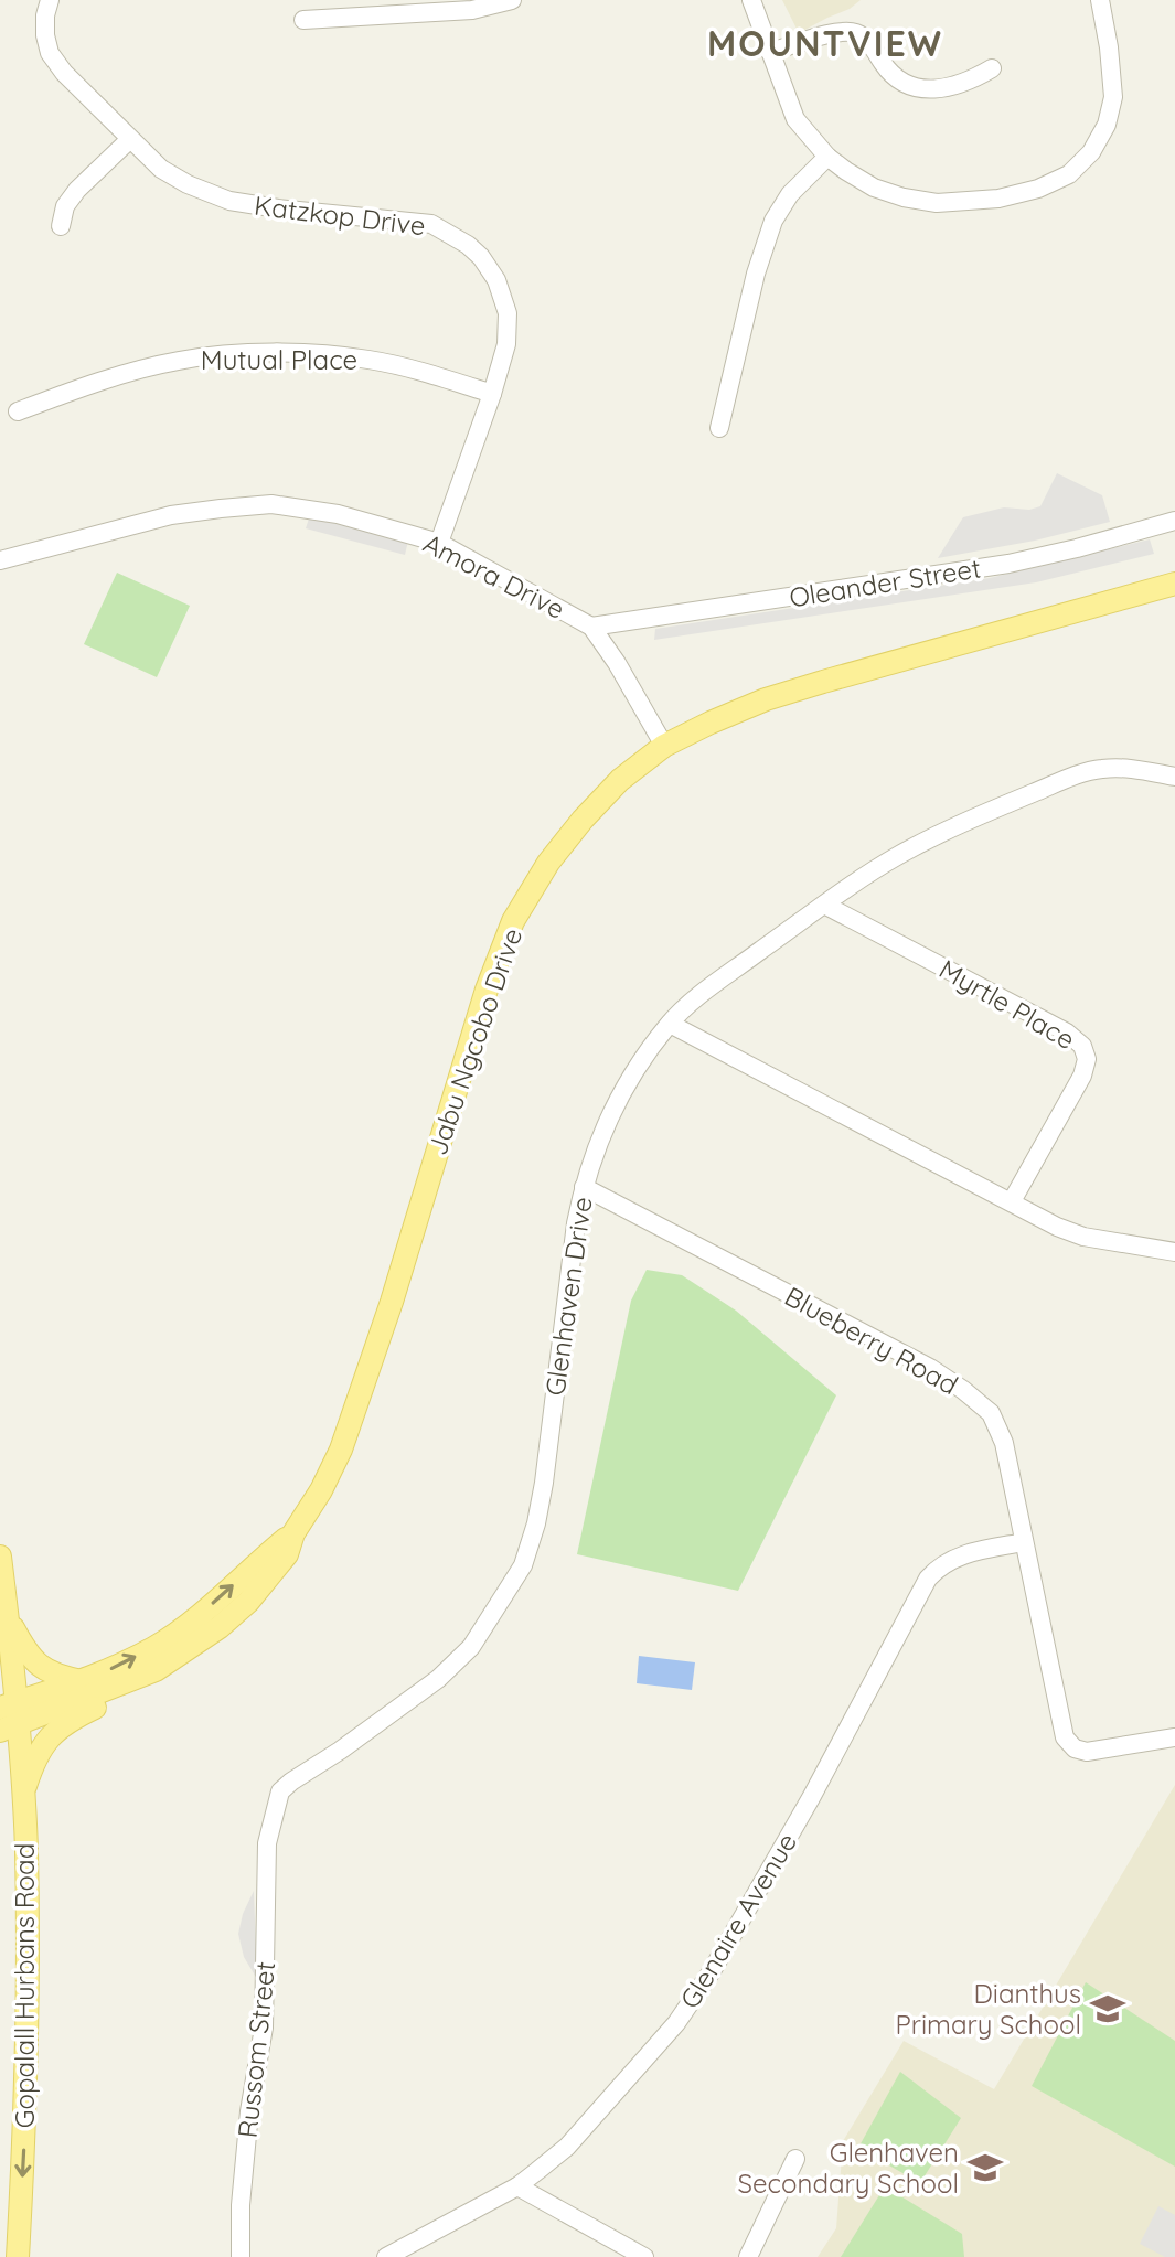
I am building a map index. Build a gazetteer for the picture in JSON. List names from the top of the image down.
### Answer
{
  "streets": {
    "main road": ["Jabu Ngcobo Drive", "Gopalall Hurbans Road"],
    "street": [
      "Katzkop Drive",
      "Mutual Place",
      "Amora Drive",
      "Oleander Street",
      "Myrtle Place",
      "Glenhaven Drive",
      "Blueberry Road",
      "Glenaire Avenue",
      "Russom Street"
    ]
  },
  "crossings": [
    ["Katzkop Drive", "Mutual Place"],
    ["Katzkop Drive", "Amora Drive"],
    ["Amora Drive", "Oleander Street"],
    ["Amora Drive", "Jabu Ngcobo Drive"],
    ["Myrtle Place", "Glenhaven Drive"],
    ["Jabu Ngcobo Drive", "Gopalall Hurbans Road"],
    ["Glenhaven Drive", "Blueberry Road"],
    ["Glenhaven Drive", "Russom Street"],
    ["Blueberry Road", "Glenaire Avenue"]
  ],
  "one_way": ["Gopalall Hurbans Road"],
  "districts": ["MOUNTVIEW"],
  "places": {
    "school or university": ["Dianthus Primary School", "Glenhaven Secondary School"]
  }
}
